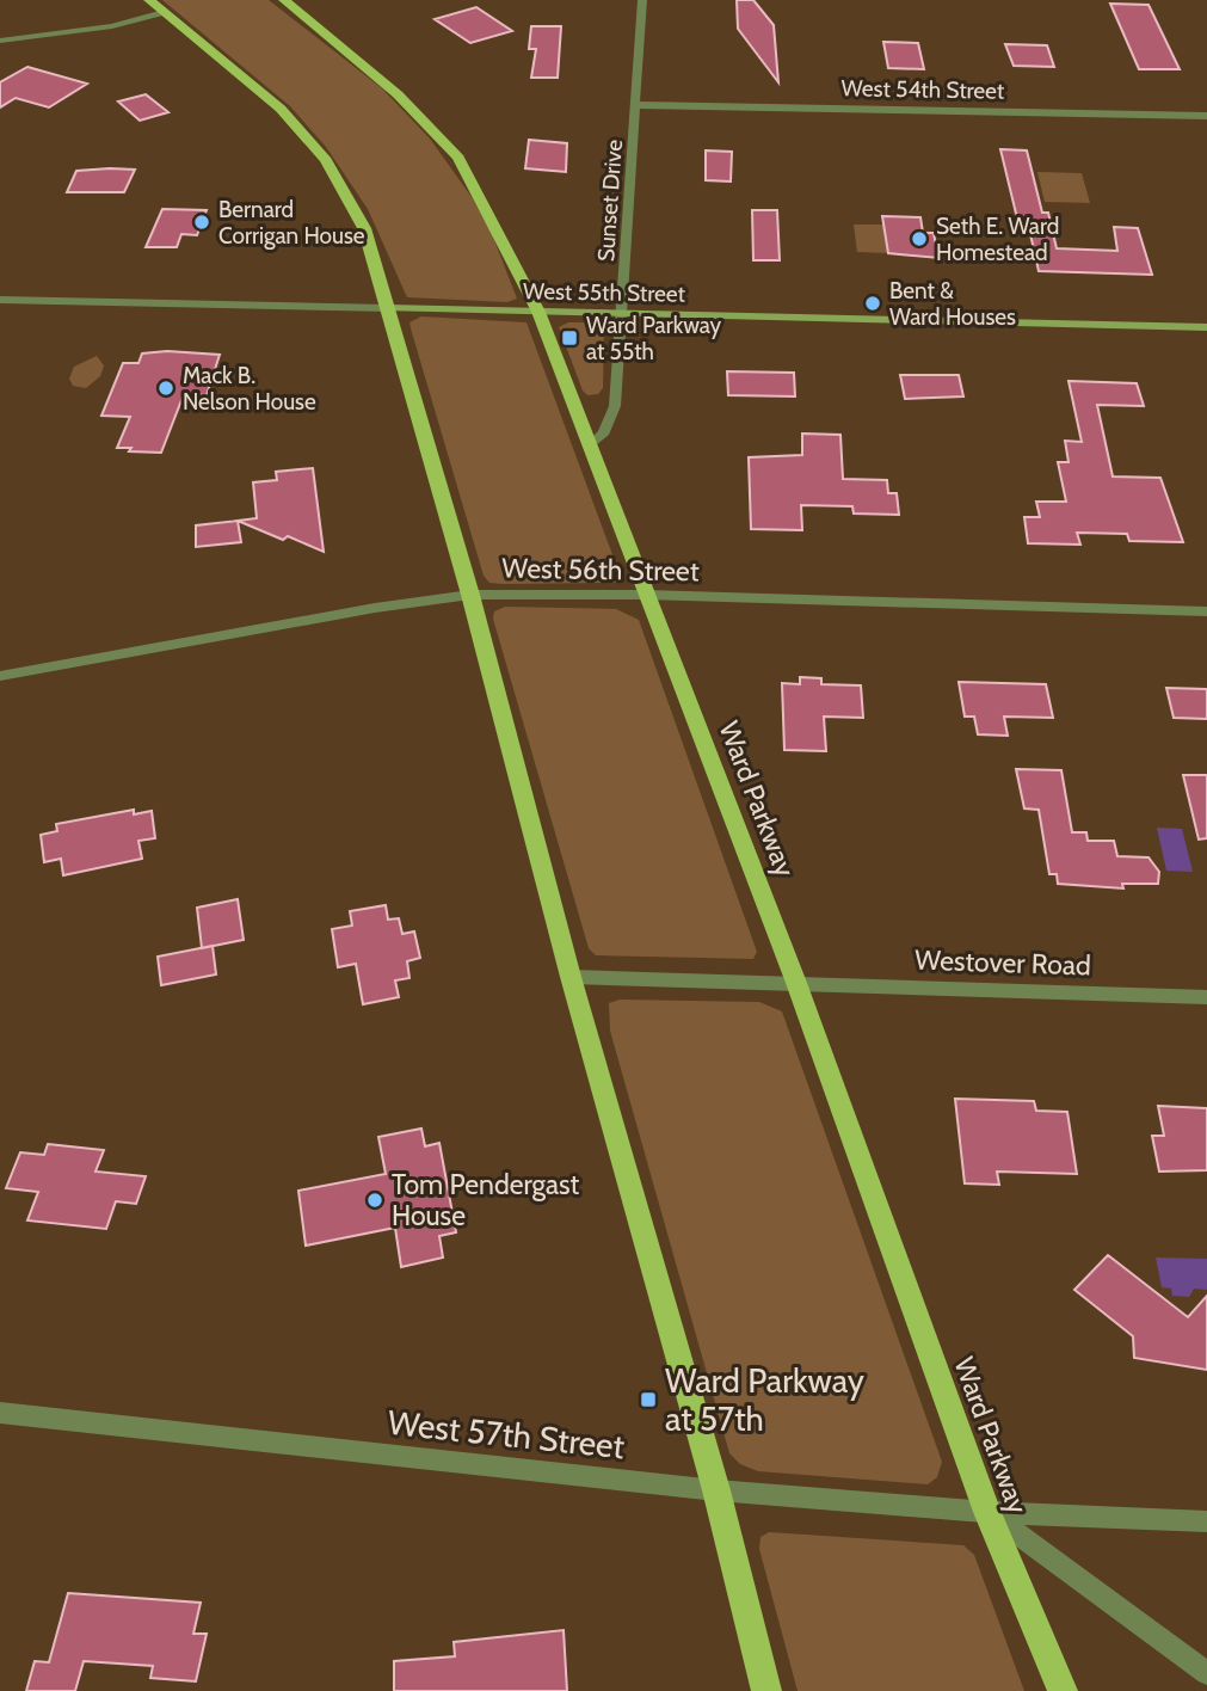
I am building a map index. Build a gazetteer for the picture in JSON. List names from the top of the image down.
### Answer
{
  "streets": {
    "main road": ["West 55th Street", "Ward Parkway"],
    "street": [
      "West 54th Street",
      "Sunset Drive",
      "West 56th Street",
      "Westover Road",
      "West 57th Street"
    ]
  },
  "crossings": [
    ["West 54th Street", "Sunset Drive"],
    ["Sunset Drive", "West 55th Street"],
    ["Sunset Drive", "Ward Parkway"],
    ["West 55th Street", "Ward Parkway"],
    ["West 56th Street", "Ward Parkway"],
    ["Ward Parkway", "Westover Road"],
    ["Ward Parkway", "West 57th Street"]
  ],
  "places": {
    "other": [
      "Bernard Corrigan House",
      "Seth E. Ward Homestead",
      "Bent & Ward Houses",
      "Mack B. Nelson House",
      "Tom Pendergast House"
    ],
    "transit": ["Ward Parkway at 55th", "Ward Parkway at 57th"]
  }
}
